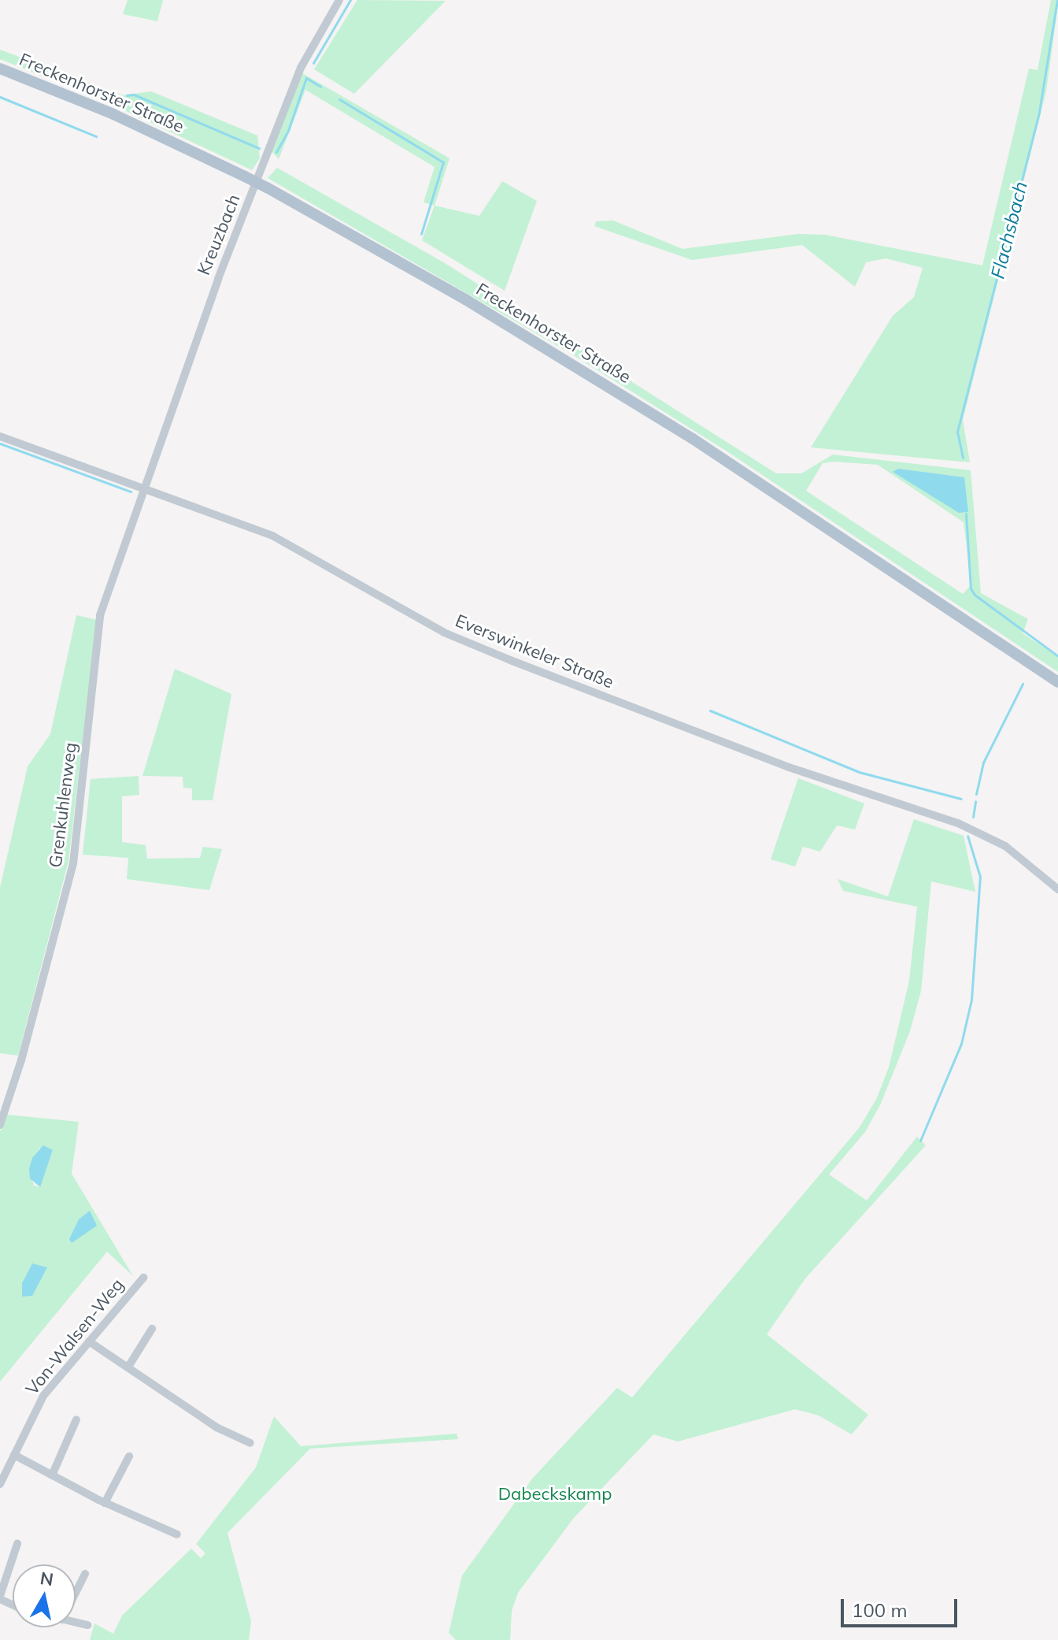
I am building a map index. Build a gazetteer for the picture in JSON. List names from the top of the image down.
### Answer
{
  "streets": {
    "main road": ["Freckenhorster Straße"],
    "street": [
      "Kreuzbach",
      "Everswinkeler Straße",
      "Grenkuhlenweg",
      "Von-Walsen-Weg"
    ]
  },
  "crossings": [
    ["Kreuzbach", "Everswinkeler Straße"],
    ["Kreuzbach", "Grenkuhlenweg"],
    ["Everswinkeler Straße", "Grenkuhlenweg"]
  ],
  "water": ["Flachsbach"],
  "parks": ["Dabeckskamp"],
  "scale_bar": "100 m",
  "north": "top"
}
